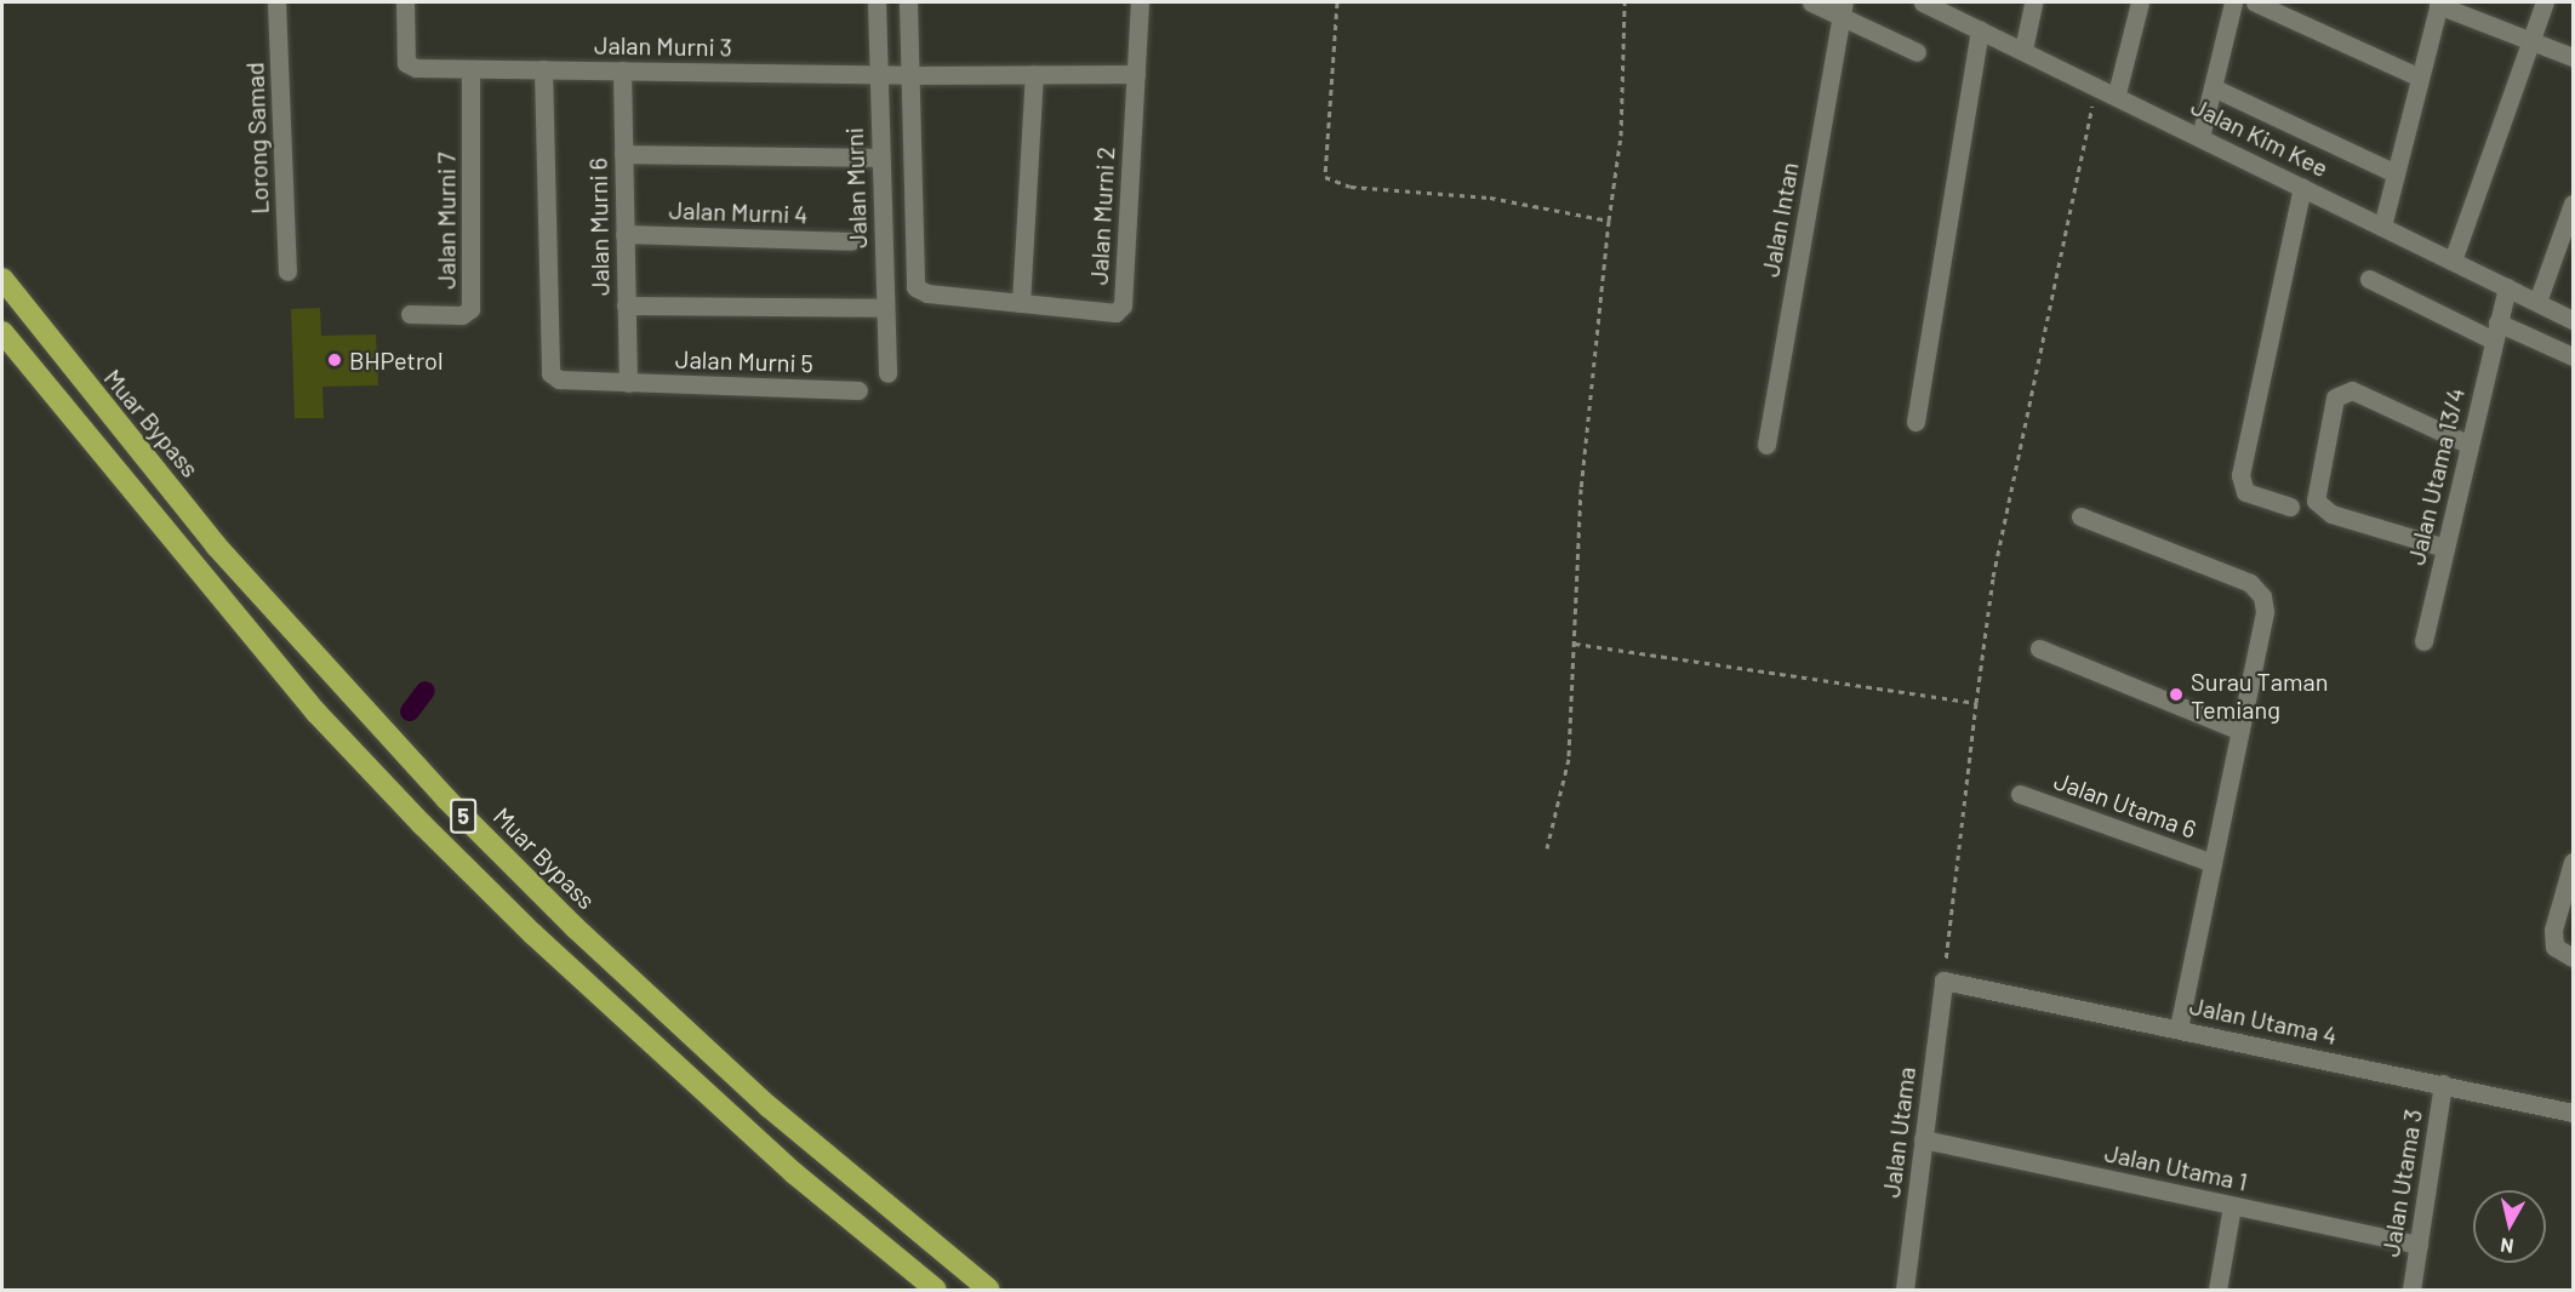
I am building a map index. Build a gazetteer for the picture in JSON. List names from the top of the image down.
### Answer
{
  "streets": {
    "highway": ["Muar Bypass", "5"],
    "street": [
      "Jalan Murni 3",
      "Jalan Kim Kee",
      "Lorong Samad",
      "Jalan Murni",
      "Jalan Murni 4",
      "Jalan Murni 2",
      "Jalan Intan",
      "Jalan Murni 7",
      "Jalan Murni 6",
      "Jalan Murni 5",
      "Jalan Utama 13/4",
      "Jalan Utama 6",
      "Jalan Utama 4",
      "Jalan Utama",
      "Jalan Utama 1",
      "Jalan Utama 3"
    ]
  },
  "crossings": [
    ["Jalan Murni 3", "Jalan Murni"],
    ["Jalan Murni 3", "Jalan Murni 2"],
    ["Jalan Murni 3", "Jalan Murni 7"],
    ["Jalan Murni 3", "Jalan Murni 6"],
    ["Jalan Murni 3", "Jalan Murni 5"],
    ["Jalan Kim Kee", "Jalan Utama 13/4"],
    ["Jalan Murni 4", "Jalan Murni 6"],
    ["Jalan Murni 6", "Jalan Murni 5"],
    ["Jalan Utama 4", "Jalan Utama"],
    ["Jalan Utama 4", "Jalan Utama 3"],
    ["Jalan Utama", "Jalan Utama 1"],
    ["Jalan Utama 1", "Jalan Utama 3"]
  ],
  "places": ["BHPetrol", "Surau Taman Temiang"],
  "north": "bottom"
}
